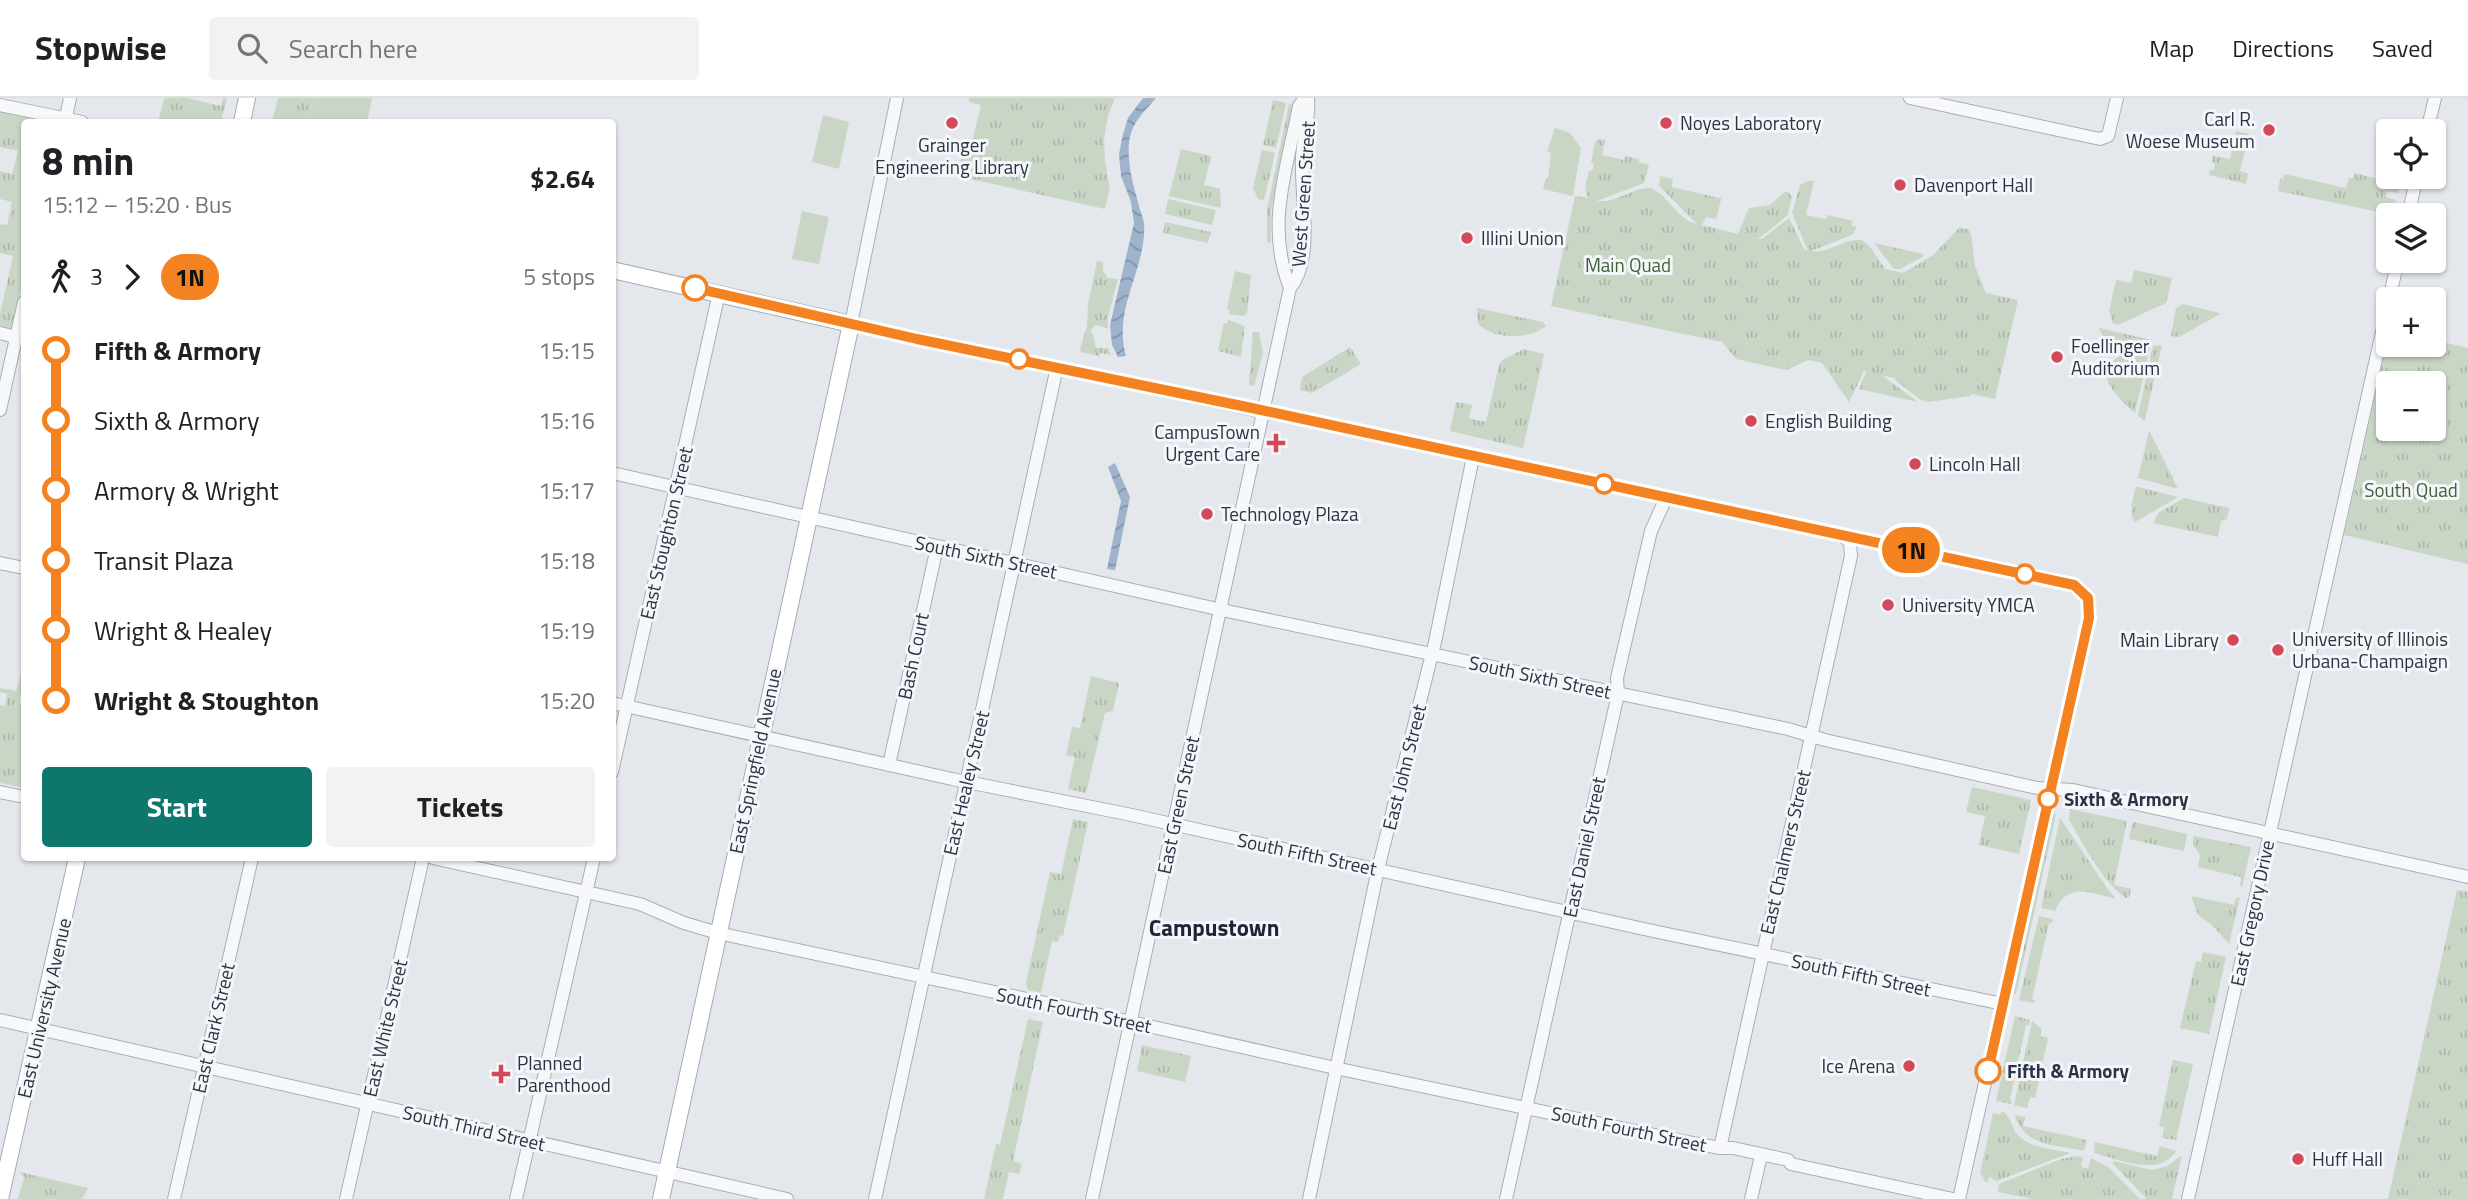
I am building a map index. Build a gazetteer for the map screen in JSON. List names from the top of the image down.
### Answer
{
  "streets": {
    "main road": ["East Springfield Avenue", "East University Avenue"],
    "street": [
      "West Green Street",
      "East Stoughton Street",
      "South Sixth Street",
      "Bash Court",
      "East John Street",
      "East Healey Street",
      "East Green Street",
      "East Daniel Street",
      "East Chalmers Street",
      "South Fifth Street",
      "East Gregory Drive",
      "South Fourth Street",
      "East Clark Street",
      "East White Street",
      "South Third Street"
    ]
  },
  "crossings": [
    ["West Green Street", "East Green Street"],
    ["East Stoughton Street", "South Sixth Street"],
    ["East Stoughton Street", "South Fifth Street"],
    ["South Sixth Street", "Bash Court"],
    ["South Sixth Street", "East Springfield Avenue"],
    ["South Sixth Street", "East John Street"],
    ["South Sixth Street", "East Healey Street"],
    ["South Sixth Street", "East Green Street"],
    ["South Sixth Street", "East Daniel Street"],
    ["South Sixth Street", "East Chalmers Street"],
    ["South Sixth Street", "East Gregory Drive"],
    ["Bash Court", "South Fifth Street"],
    ["East Springfield Avenue", "South Fifth Street"],
    ["East Springfield Avenue", "South Fourth Street"],
    ["East Springfield Avenue", "South Third Street"],
    ["East John Street", "South Fifth Street"],
    ["East John Street", "South Fourth Street"],
    ["East Healey Street", "South Fifth Street"],
    ["East Healey Street", "South Fourth Street"],
    ["East Green Street", "South Fifth Street"],
    ["East Green Street", "South Fourth Street"],
    ["East Daniel Street", "South Fifth Street"],
    ["East Daniel Street", "South Fourth Street"],
    ["East Chalmers Street", "South Fifth Street"],
    ["East Chalmers Street", "South Fourth Street"],
    ["East University Avenue", "South Third Street"],
    ["East Clark Street", "South Third Street"],
    ["East White Street", "South Third Street"]
  ],
  "districts": ["Campustown"],
  "parks": ["Main Quad", "South Quad"],
  "places": {
    "other": [
      "Grainger Engineering Library",
      "Noyes Laboratory",
      "Carl R. Woese Museum",
      "Davenport Hall",
      "Illini Union",
      "Foellinger Auditorium",
      "English Building",
      "Lincoln Hall",
      "Technology Plaza",
      "University YMCA",
      "Main Library",
      "University of Illinois Urbana-Champaign",
      "Sixth & Armory",
      "Ice Arena",
      "Fifth & Armory",
      "Huff Hall"
    ],
    "health": ["CampusTown Urgent Care", "Planned Parenthood"]
  },
  "lines": ["bus line 1N"],
  "page": {
    "header": "Stopwise",
    "search": "Search here",
    "nav": ["Map", "Directions", "Saved"],
    "on_map": "1N",
    "map_buttons": ["+", "−"],
    "heading": ["8 min", "15:12 – 15:20 · Bus", "$2.64"],
    "legs": ["3", "1N", "5 stops"],
    "list": [
      {
        "name": "Fifth & Armory",
        "value": "15:15"
      },
      {
        "name": "Sixth & Armory",
        "value": "15:16"
      },
      {
        "name": "Armory & Wright",
        "value": "15:17"
      },
      {
        "name": "Transit Plaza",
        "value": "15:18"
      },
      {
        "name": "Wright & Healey",
        "value": "15:19"
      },
      {
        "name": "Wright & Stoughton",
        "value": "15:20"
      }
    ],
    "buttons": ["Start", "Tickets"]
  }
}
